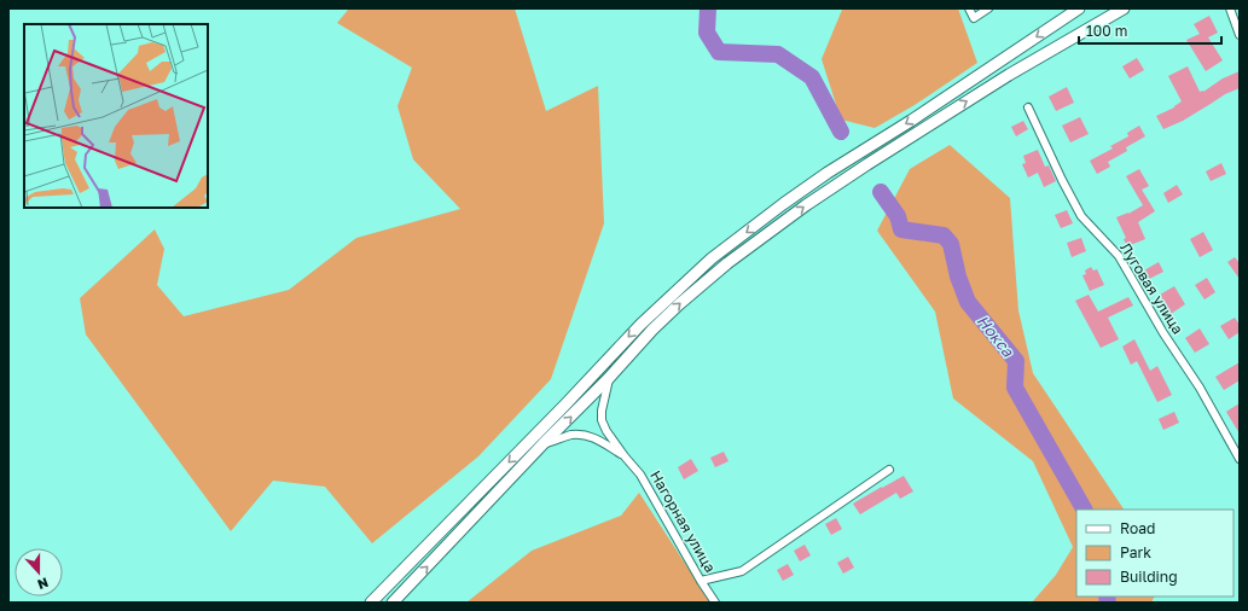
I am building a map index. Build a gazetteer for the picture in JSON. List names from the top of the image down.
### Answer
{
  "streets": {
    "street": ["Луговая улица", "Нагорная улица"]
  },
  "water": ["Нокса"],
  "legend": ["Road", "Park", "Building"],
  "scale_bar": "100 m",
  "north": "bottom"
}
